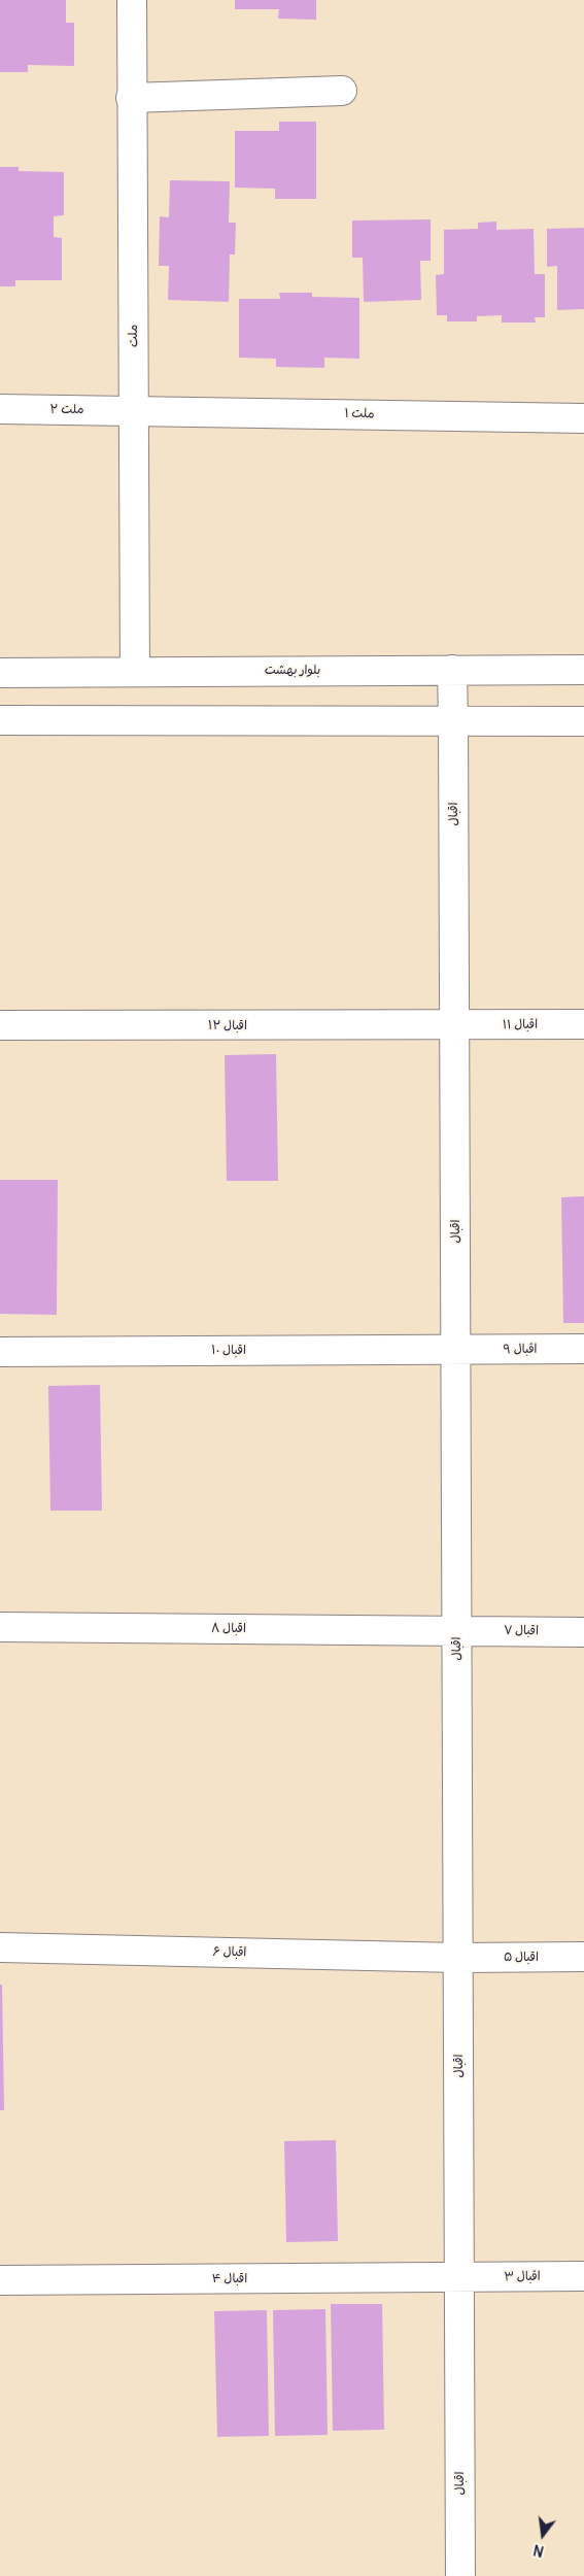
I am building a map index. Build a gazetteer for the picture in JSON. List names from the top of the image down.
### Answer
{
  "streets": {
    "street": [
      "ملت",
      "ملت ۲",
      "ملت ۱",
      "بلوار بهشت",
      "اقبال",
      "اقبال ۱۱",
      "اقبال ۱۲",
      "اقبال ۹",
      "اقبال ۱۰",
      "اقبال ۸",
      "اقبال ۷",
      "اقبال ۶",
      "اقبال ۵",
      "اقبال ۳",
      "اقبال ۴"
    ]
  },
  "crossings": [
    ["ملت", "ملت ۲"],
    ["ملت", "ملت ۱"],
    ["ملت", "بلوار بهشت"],
    ["ملت ۲", "ملت ۱"],
    ["بلوار بهشت", "اقبال"],
    ["اقبال", "اقبال ۱۱"],
    ["اقبال", "اقبال ۱۲"],
    ["اقبال", "اقبال ۹"],
    ["اقبال", "اقبال ۱۰"],
    ["اقبال", "اقبال ۸"],
    ["اقبال", "اقبال ۷"],
    ["اقبال", "اقبال ۶"],
    ["اقبال", "اقبال ۵"],
    ["اقبال", "اقبال ۳"],
    ["اقبال", "اقبال ۴"],
    ["اقبال ۱۱", "اقبال ۱۲"],
    ["اقبال ۹", "اقبال ۱۰"],
    ["اقبال ۸", "اقبال ۷"],
    ["اقبال ۶", "اقبال ۵"],
    ["اقبال ۳", "اقبال ۴"]
  ],
  "north": "bottom"
}
